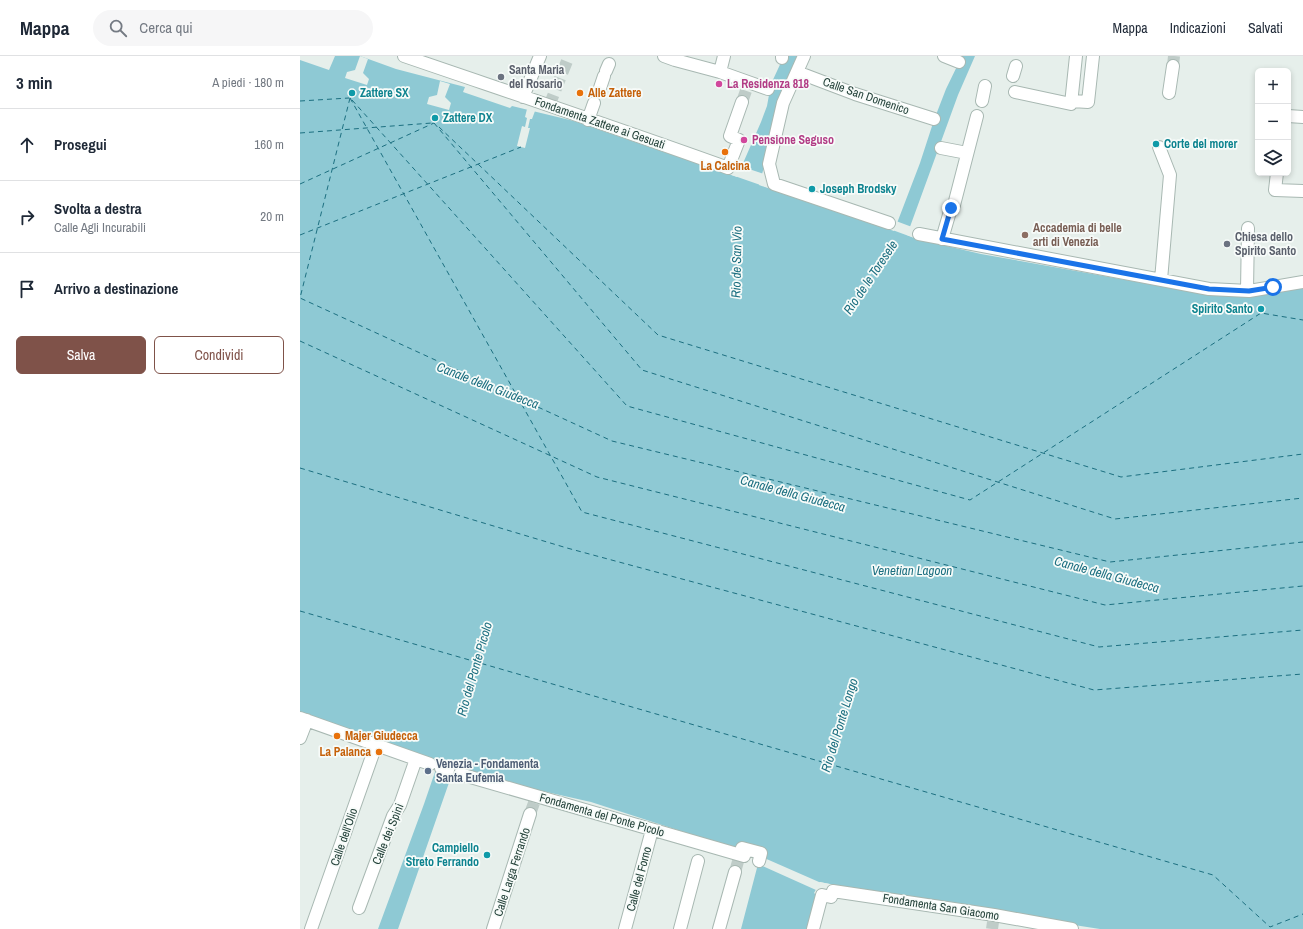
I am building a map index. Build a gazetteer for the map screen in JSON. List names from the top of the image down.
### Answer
{
  "streets": {
    "street": [
      "Calle San Domenico",
      "Fondamenta Zattere ai Gesuati",
      "Fondamenta del Ponte Picolo",
      "Calle dei Spini",
      "Calle dell'Olio",
      "Calle Larga Ferrando",
      "Calle del Forno",
      "Fondamenta San Giacomo"
    ]
  },
  "crossings": [
    ["Fondamenta del Ponte Picolo", "Calle del Forno"]
  ],
  "water": [
    "Rio de San Vio",
    "Rio de le Toresele",
    "Canale della Giudecca",
    "Venetian Lagoon",
    "Rio del Ponte Picolo",
    "Rio del Ponte Longo"
  ],
  "places": [
    "Santa Maria del Rosario",
    "La Residenza 818",
    "Zattere SX",
    "Alle Zattere",
    "Zattere DX",
    "Pensione Seguso",
    "Corte del morer",
    "La Calcina",
    "Joseph Brodsky",
    "Accademia di belle arti di Venezia",
    "Chiesa dello Spirito Santo",
    "Spirito Santo",
    "Majer Giudecca",
    "La Palanca",
    "Venezia - Fondamenta Santa Eufemia",
    "Campiello Streto Ferrando"
  ],
  "page": {
    "header": "Mappa",
    "search": "Cerca qui",
    "nav": ["Mappa", "Indicazioni", "Salvati"],
    "heading": ["3 min", "A piedi · 180 m"],
    "map_buttons": ["+", "−"],
    "list": [
      ["Prosegui", "160 m"],
      ["Svolta a destra", "Calle Agli Incurabili", "20 m"],
      "Arrivo a destinazione"
    ],
    "buttons": ["Salva", "Condividi"]
  }
}
